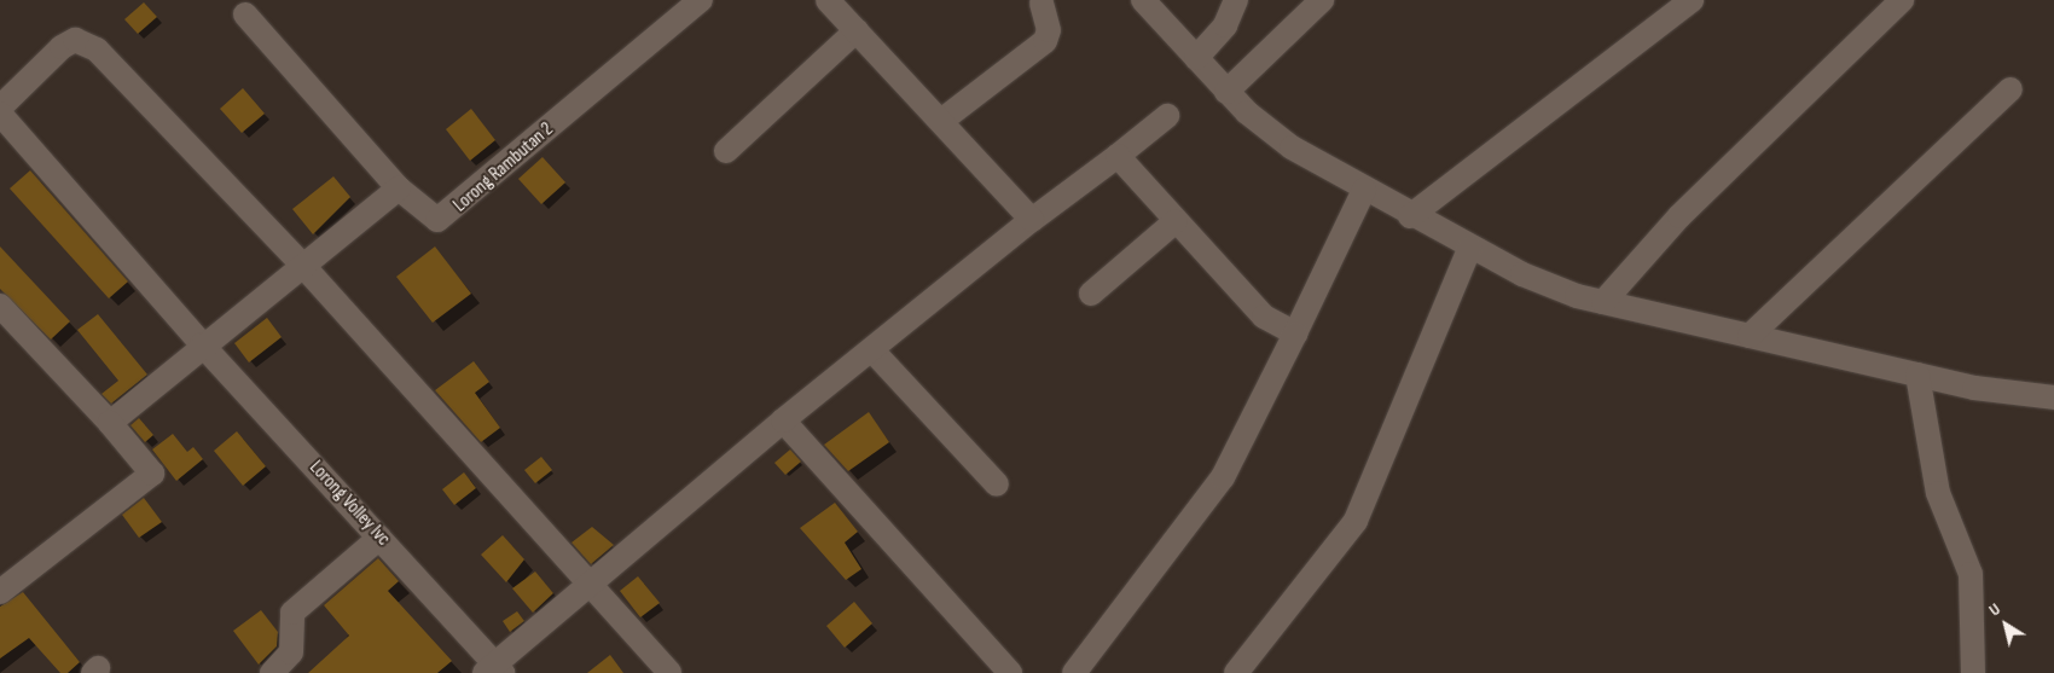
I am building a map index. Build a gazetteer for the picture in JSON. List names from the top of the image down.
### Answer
{
  "streets": {
    "street": ["Lorong Rambutan 2", "Lorong Volley Ivc"]
  },
  "north": "top left"
}
